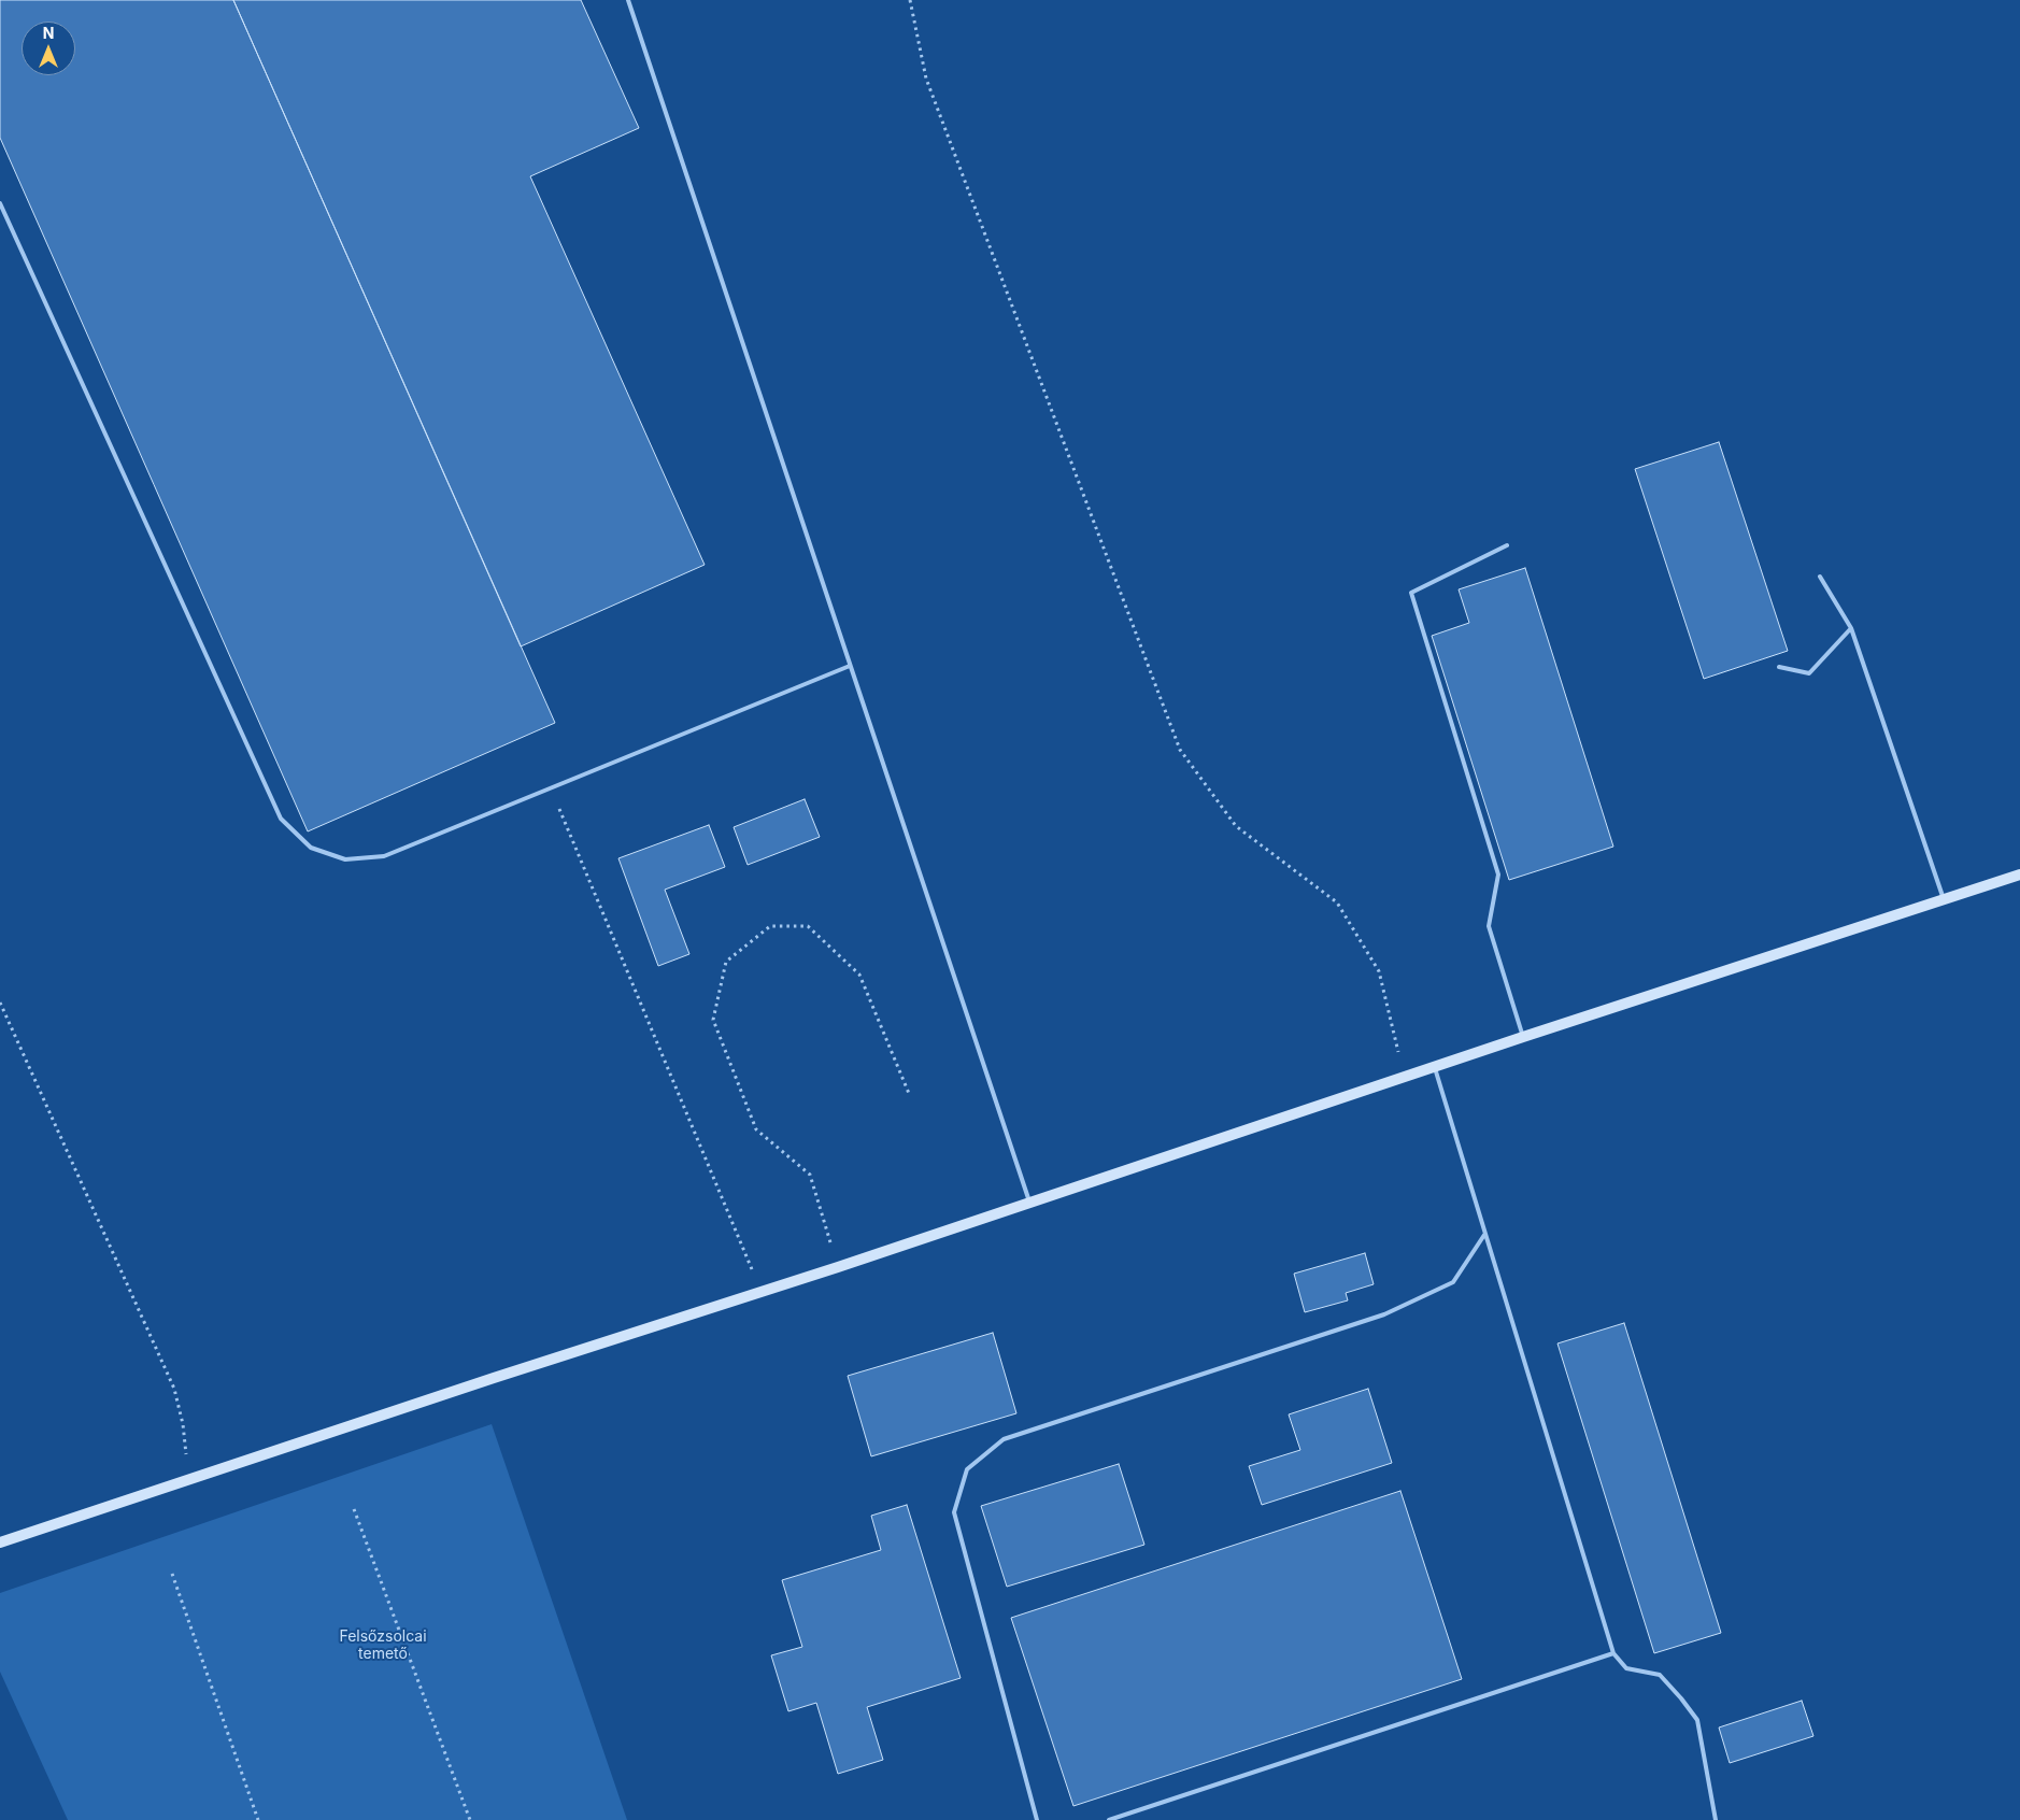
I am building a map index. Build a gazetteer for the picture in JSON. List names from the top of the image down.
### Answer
{
  "parks": ["Felsőzsolcai temető"],
  "north": "top"
}
